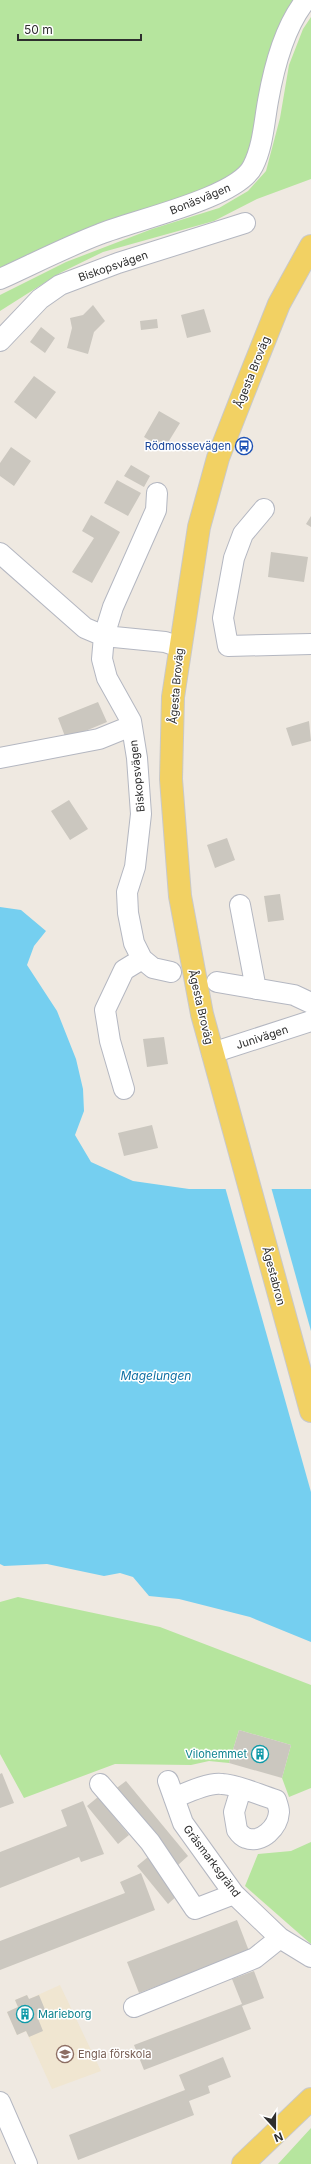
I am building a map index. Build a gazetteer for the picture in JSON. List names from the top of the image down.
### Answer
{
  "streets": {
    "main road": ["Ågesta Broväg", "Ågestabron"],
    "street": [
      "Bonäsvägen",
      "Biskopsvägen",
      "Junivägen",
      "Gräsmarksgränd"
    ]
  },
  "crossings": [
    ["Ågesta Broväg", "Junivägen"],
    ["Ågesta Broväg", "Ågestabron"]
  ],
  "water": ["Magelungen"],
  "places": {
    "bus stop": ["Rödmossevägen"],
    "building": ["Vilohemmet", "Marieborg"],
    "school or university": ["Engla förskola"]
  },
  "scale_bar": "50 m",
  "north": "bottom"
}
